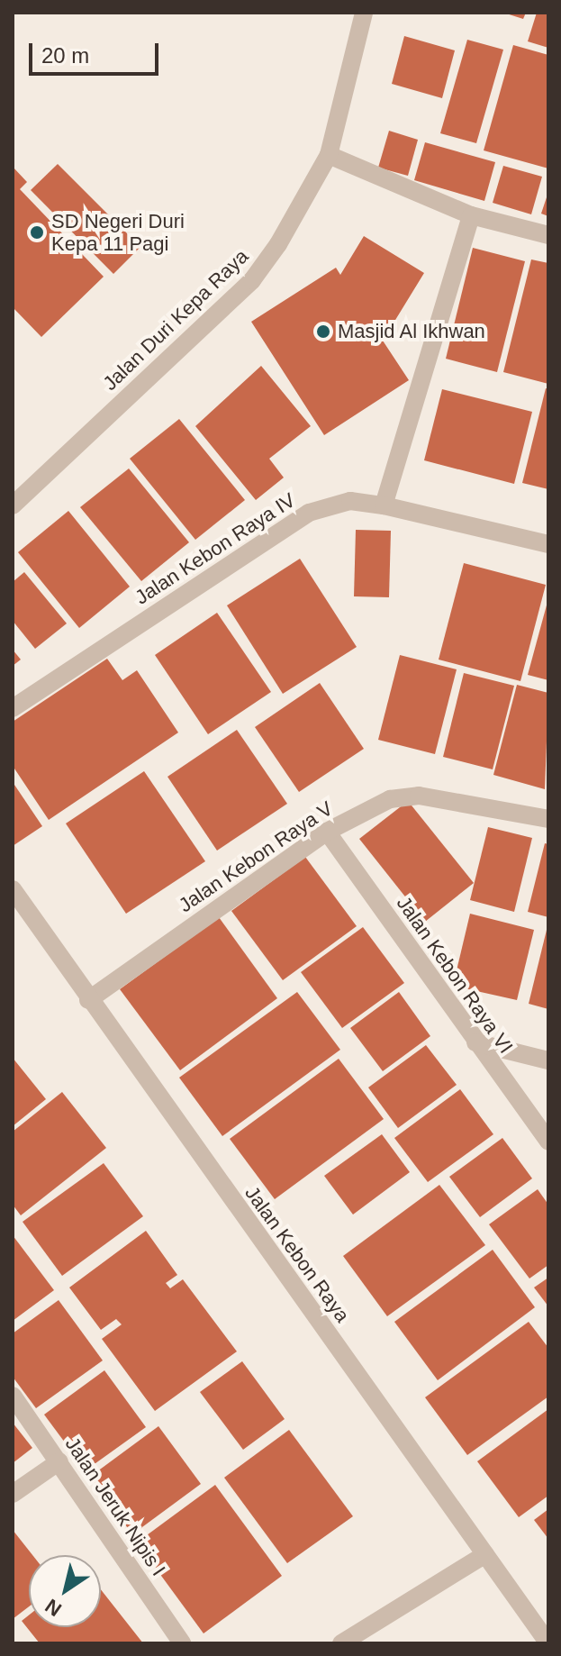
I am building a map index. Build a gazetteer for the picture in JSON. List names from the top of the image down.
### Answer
{
  "streets": {
    "street": [
      "Jalan Duri Kepa Raya",
      "Jalan Kebon Raya IV",
      "Jalan Kebon Raya V",
      "Jalan Kebon Raya VI",
      "Jalan Kebon Raya",
      "Jalan Jeruk Nipis I"
    ]
  },
  "crossings": [
    ["Jalan Kebon Raya V", "Jalan Kebon Raya VI"],
    ["Jalan Kebon Raya V", "Jalan Kebon Raya"]
  ],
  "places": ["SD Negeri Duri Kepa 11 Pagi", "Masjid Al Ikhwan"],
  "scale_bar": "20 m",
  "north": "bottom left"
}
